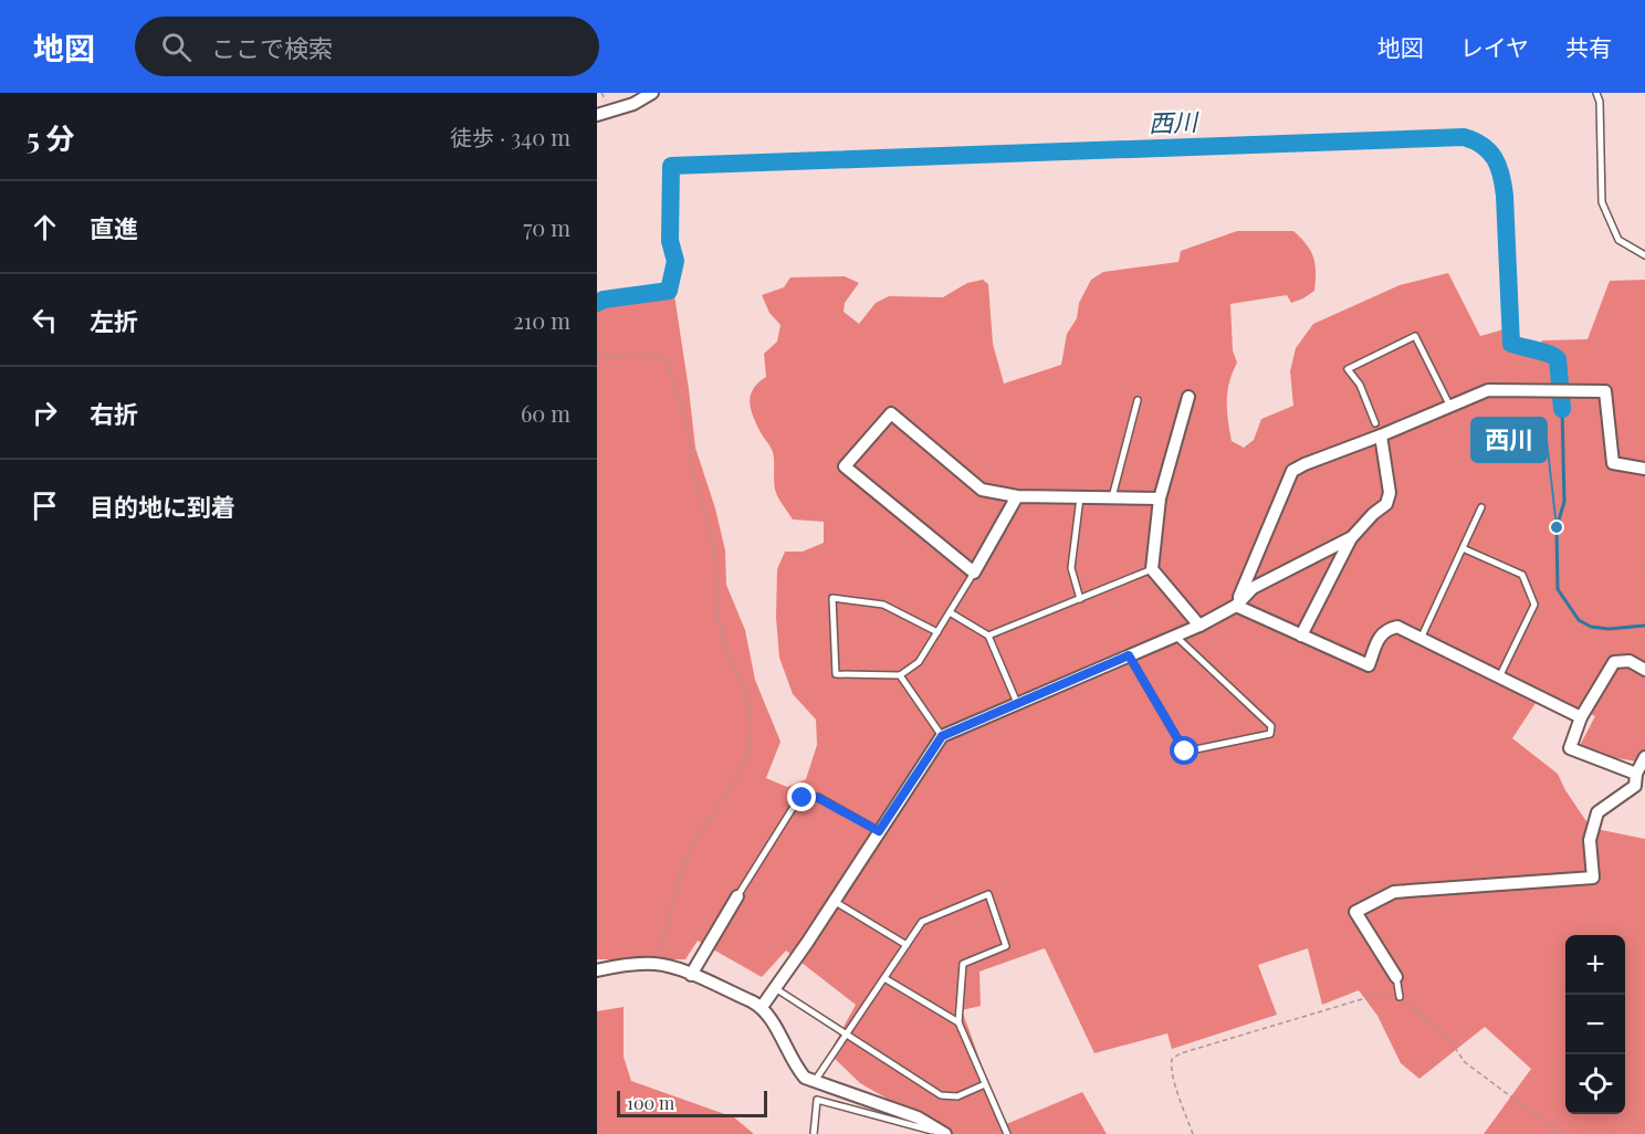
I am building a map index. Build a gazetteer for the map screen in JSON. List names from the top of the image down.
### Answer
{
  "water": ["西川"],
  "places": ["西川"],
  "scale_bar": "100 m",
  "page": {
    "header": "地図",
    "search": "ここで検索",
    "nav": ["地図", "レイヤ", "共有"],
    "heading": ["5 分", "徒歩 · 340 m"],
    "list": [
      ["直進", "70 m"],
      ["左折", "210 m"],
      ["右折", "60 m"],
      "目的地に到着"
    ],
    "map_buttons": ["+", "−"],
    "scale": "100 m"
  }
}
